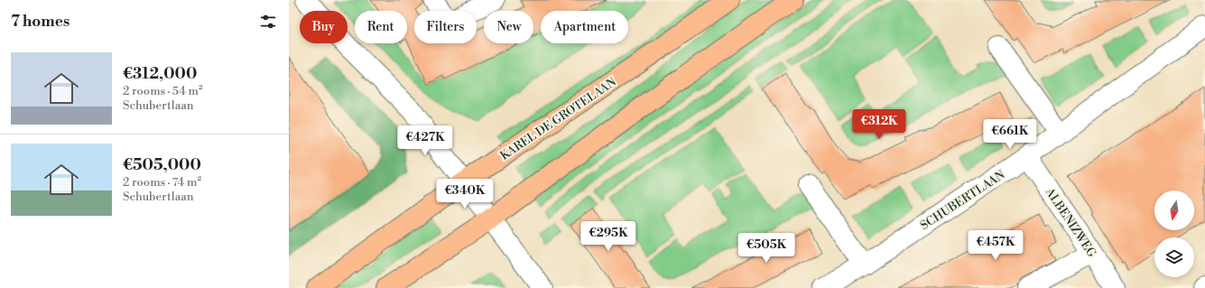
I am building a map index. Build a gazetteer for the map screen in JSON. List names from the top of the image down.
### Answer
{
  "streets": {
    "main road": ["KAREL DE GROTELAAN"],
    "street": ["SCHUBERTLAAN", "ALBENIZWEG"]
  },
  "crossings": [
    ["SCHUBERTLAAN", "ALBENIZWEG"]
  ],
  "north": "bottom",
  "page": {
    "heading": "7 homes",
    "chip": [
      "Buy",
      "Rent",
      "Filters",
      "New",
      "Apartment"
    ],
    "list": [
      {
        "name": "€312,000",
        "note": "2 rooms · 54 m² · Schubertlaan"
      },
      {
        "name": "€505,000",
        "note": "2 rooms · 74 m² · Schubertlaan"
      }
    ],
    "price": [
      "€312K",
      "€661K",
      "€427K",
      "€340K",
      "€295K",
      "€457K",
      "€505K"
    ]
  }
}
